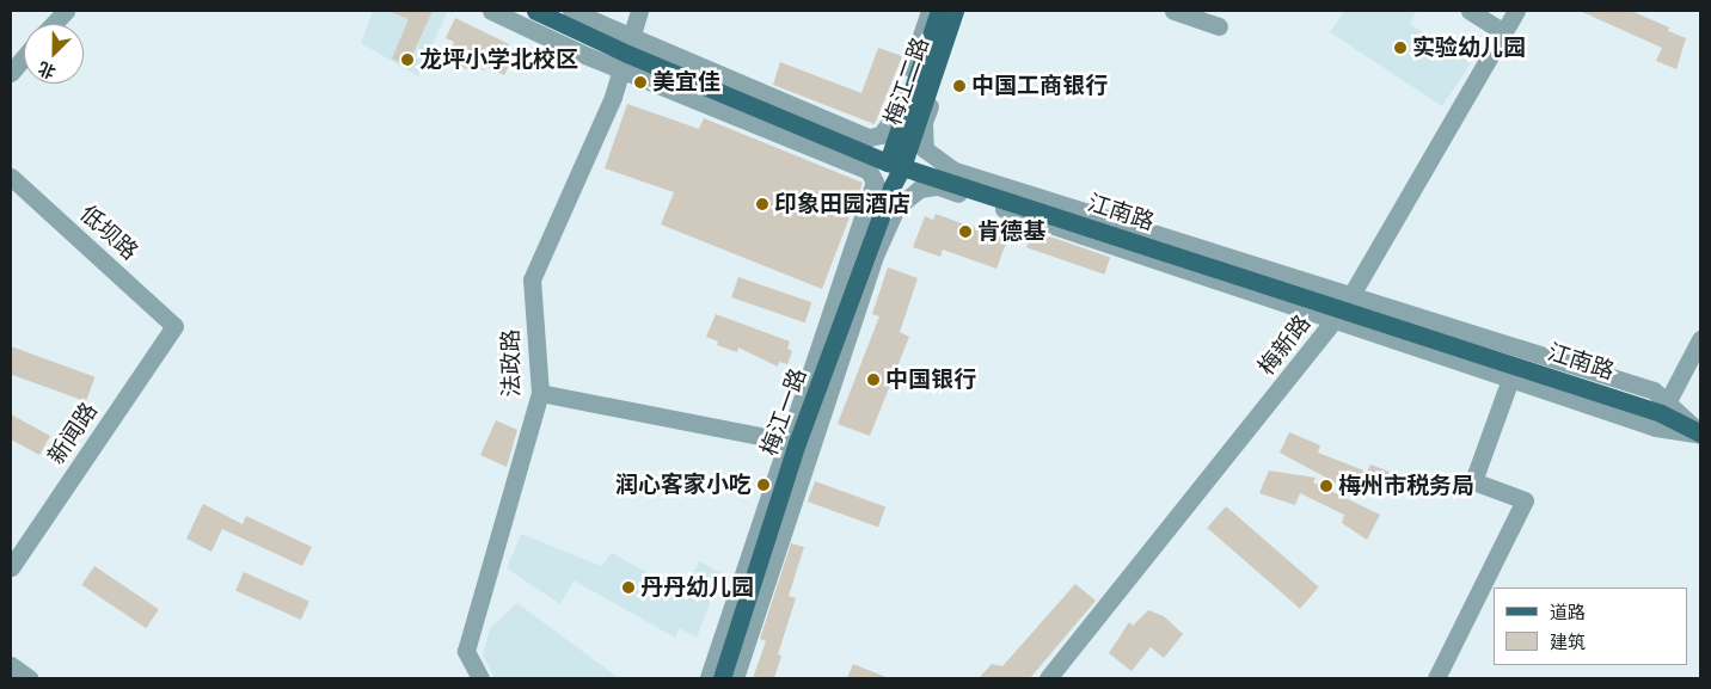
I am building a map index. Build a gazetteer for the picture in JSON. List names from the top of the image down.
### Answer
{
  "streets": {
    "main road": ["梅江二路", "江南路", "梅江一路"],
    "street": [
      "低坝路",
      "梅新路",
      "法政路",
      "新闻路"
    ]
  },
  "crossings": [
    ["梅江二路", "江南路"],
    ["梅江二路", "梅江一路"],
    ["江南路", "梅新路"],
    ["江南路", "法政路"],
    ["江南路", "梅江一路"],
    ["低坝路", "新闻路"]
  ],
  "places": [
    "实验幼儿园",
    "龙坪小学北校区",
    "美宜佳",
    "中国工商银行",
    "印象田园酒店",
    "肯德基",
    "中国银行",
    "润心客家小吃",
    "梅州市税务局",
    "丹丹幼儿园"
  ],
  "legend": ["道路", "建筑"],
  "north": "bottom left"
}
